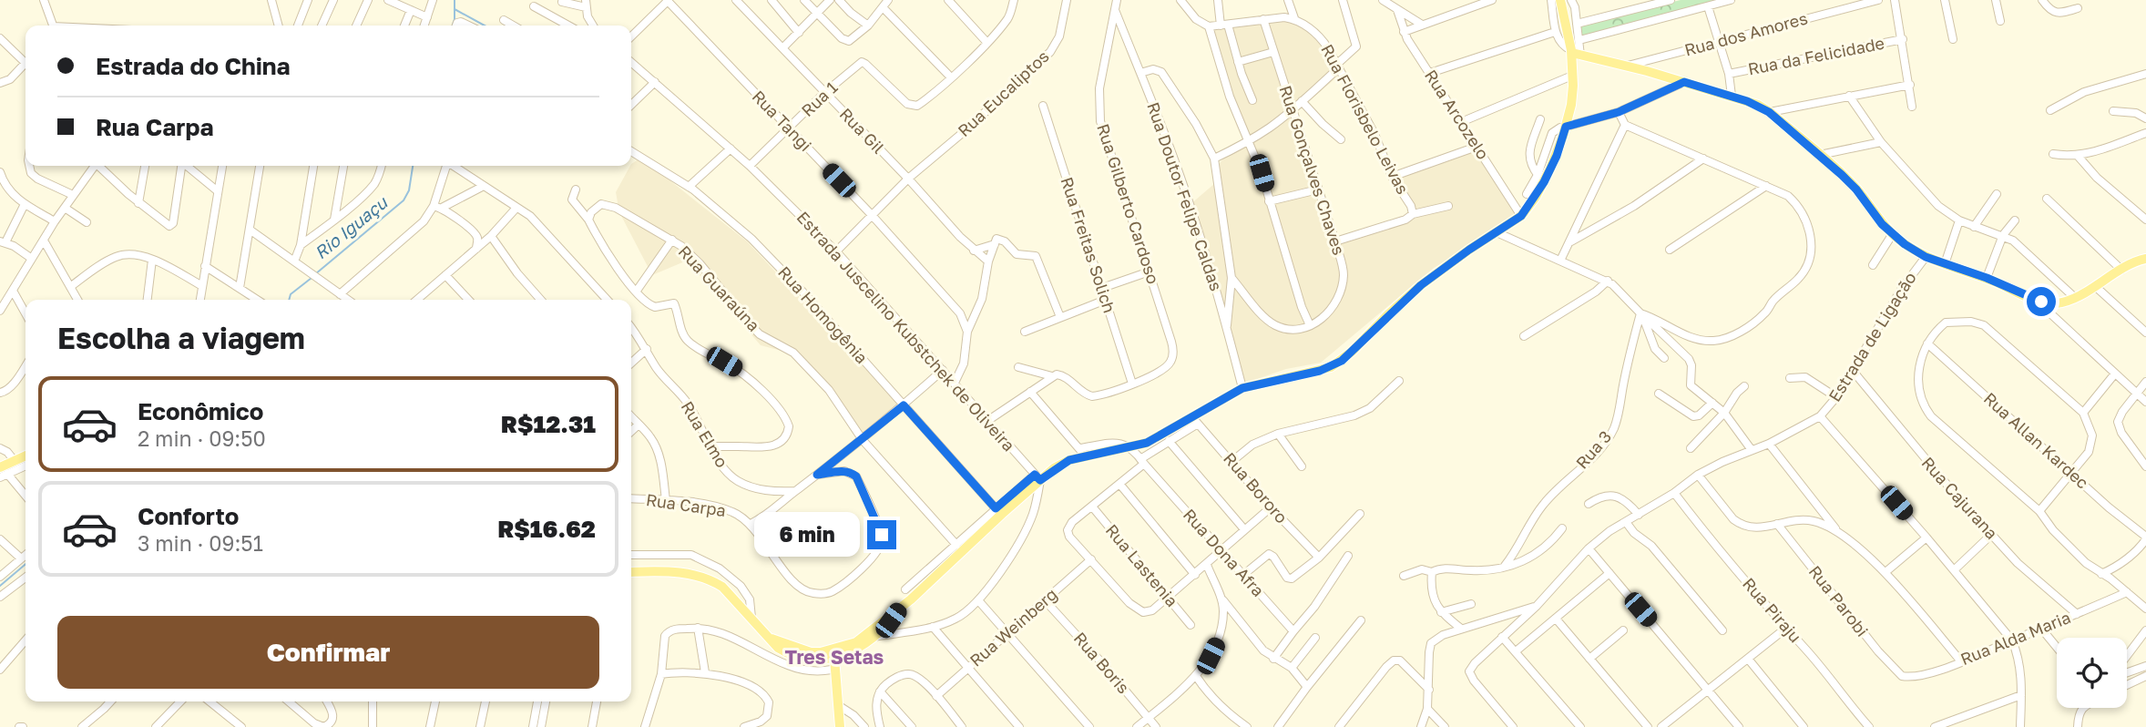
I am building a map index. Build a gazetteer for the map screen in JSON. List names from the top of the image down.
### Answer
{
  "streets": {
    "street": [
      "Rua dos Amores",
      "Rua da Felicidade",
      "Rua Eucaliptos",
      "Rua 1",
      "Rua Arcozelo",
      "Rua Florisbelo Leivas",
      "Rua Tangi",
      "Rua Gil",
      "Rua Gonçalves Chaves",
      "Rua Doutor Felipe Caldas",
      "Rua Gilberto Cardoso",
      "Rua Freitas Solich",
      "Rua Guaraúna",
      "Rua Homogênia",
      "Estrada Juscelino Kubstchek de Oliveira",
      "Estrada de Ligação",
      "Rua Elmo",
      "Rua Allan Kardec",
      "Rua 3",
      "Rua Bororo",
      "Rua Cajurana",
      "Rua Carpa",
      "Rua Dona Afra",
      "Rua Lastenia",
      "Rua Parobi",
      "Rua Piraju",
      "Rua Weinberg",
      "Rua Alda Maria",
      "Rua Boris"
    ]
  },
  "crossings": [
    ["Rua Eucaliptos", "Rua Tangi"],
    ["Rua Eucaliptos", "Rua Gil"],
    ["Rua Eucaliptos", "Estrada Juscelino Kubstchek de Oliveira"],
    ["Rua 1", "Rua Tangi"],
    ["Rua 1", "Rua Gil"],
    ["Rua 1", "Estrada Juscelino Kubstchek de Oliveira"],
    ["Rua Doutor Felipe Caldas", "Rua Gilberto Cardoso"],
    ["Rua Gilberto Cardoso", "Rua Freitas Solich"],
    ["Estrada de Ligação", "Rua Cajurana"],
    ["Estrada de Ligação", "Rua Piraju"],
    ["Rua Elmo", "Rua Carpa"],
    ["Rua Cajurana", "Rua Alda Maria"],
    ["Rua Parobi", "Rua Alda Maria"],
    ["Rua Weinberg", "Rua Boris"]
  ],
  "districts": ["Tres Setas"],
  "water": ["Rio Iguaçu"],
  "page": {
    "banner": ["Estrada do China", "Rua Carpa"],
    "heading": "Escolha a viagem",
    "list": [
      {
        "name": "Econômico",
        "note": "2 min · 09:50",
        "value": "R$12.31"
      },
      {
        "name": "Conforto",
        "note": "3 min · 09:51",
        "value": "R$16.62"
      }
    ],
    "bubble": "6 min",
    "buttons": "Confirmar"
  }
}
